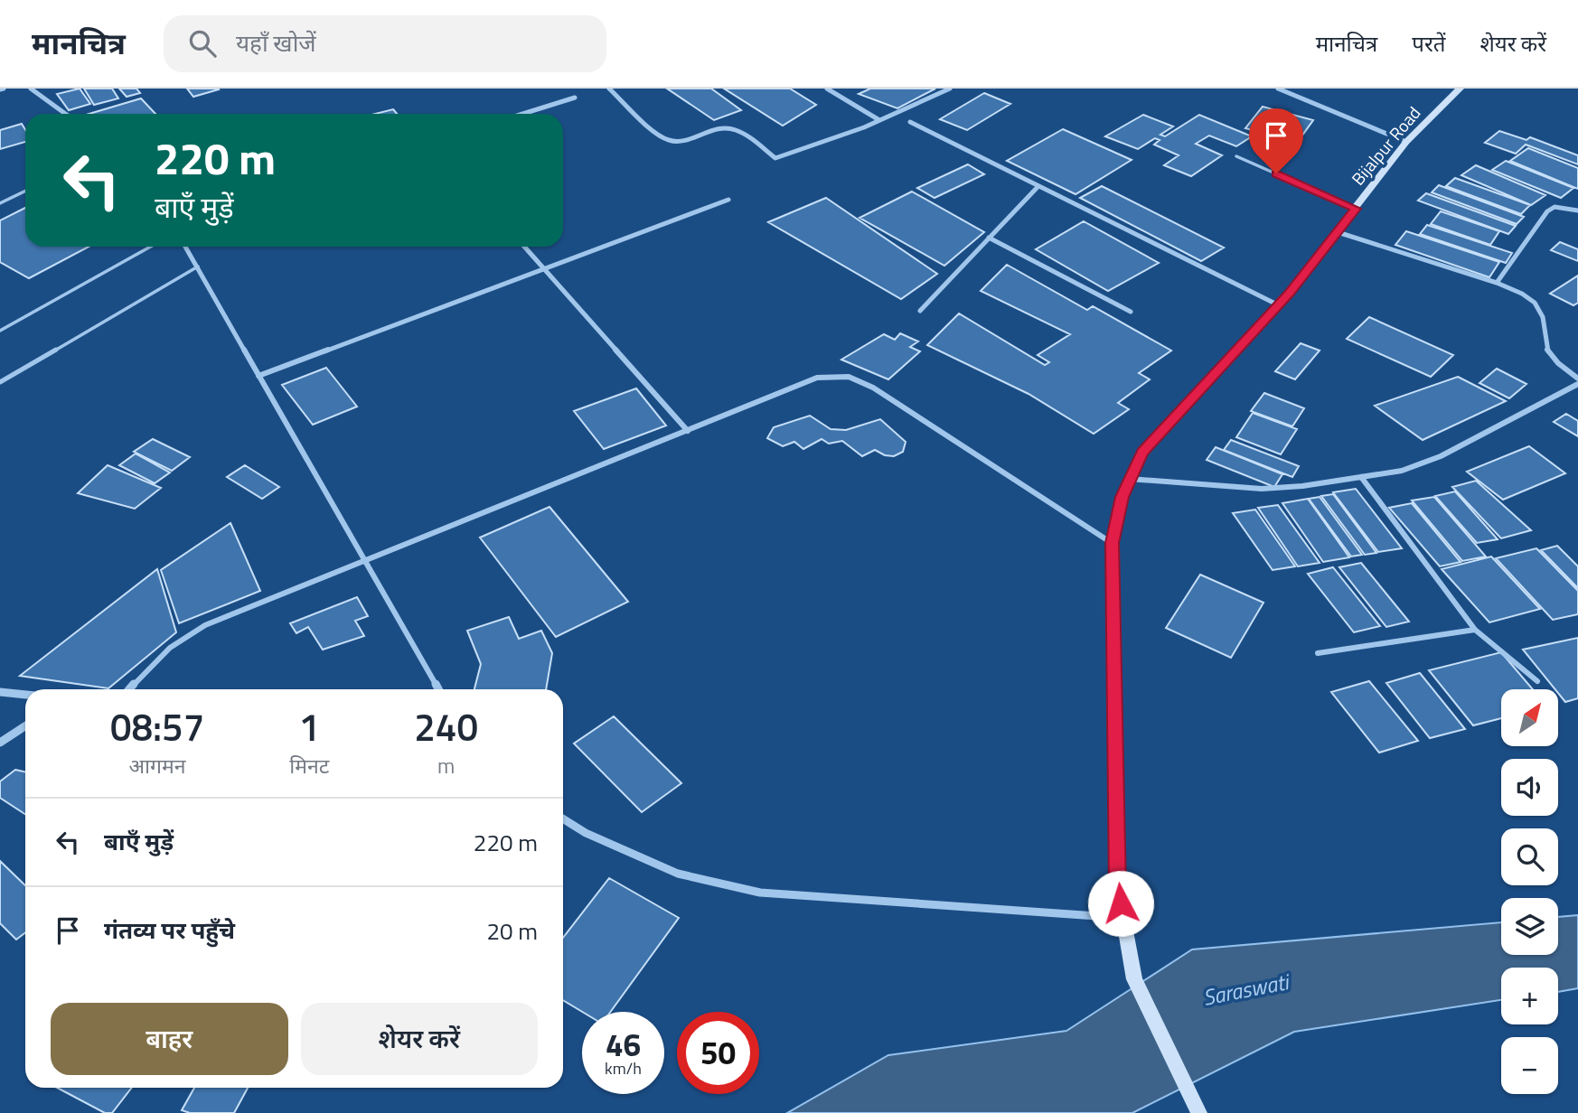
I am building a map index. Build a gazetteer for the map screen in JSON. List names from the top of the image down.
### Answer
{
  "streets": {
    "main road": ["Bijalpur Road"]
  },
  "water": ["Saraswati"],
  "north": "top right",
  "page": {
    "header": "मानचित्र",
    "search": "यहाँ खोजें",
    "nav": ["मानचित्र", "परतें", "शेयर करें"],
    "turn": ["220 m", "बाएँ मुड़ें"],
    "map_buttons": ["+", "−"],
    "eta": [
      "08:57",
      "आगमन",
      "1",
      "मिनट",
      "240",
      "m"
    ],
    "list": [
      {
        "name": "बाएँ मुड़ें",
        "value": "220 m"
      },
      {
        "name": "गंतव्य पर पहुँचे",
        "value": "20 m"
      }
    ],
    "buttons": ["बाहर", "शेयर करें"],
    "speed": "46 km/h",
    "limit": "50"
  }
}
